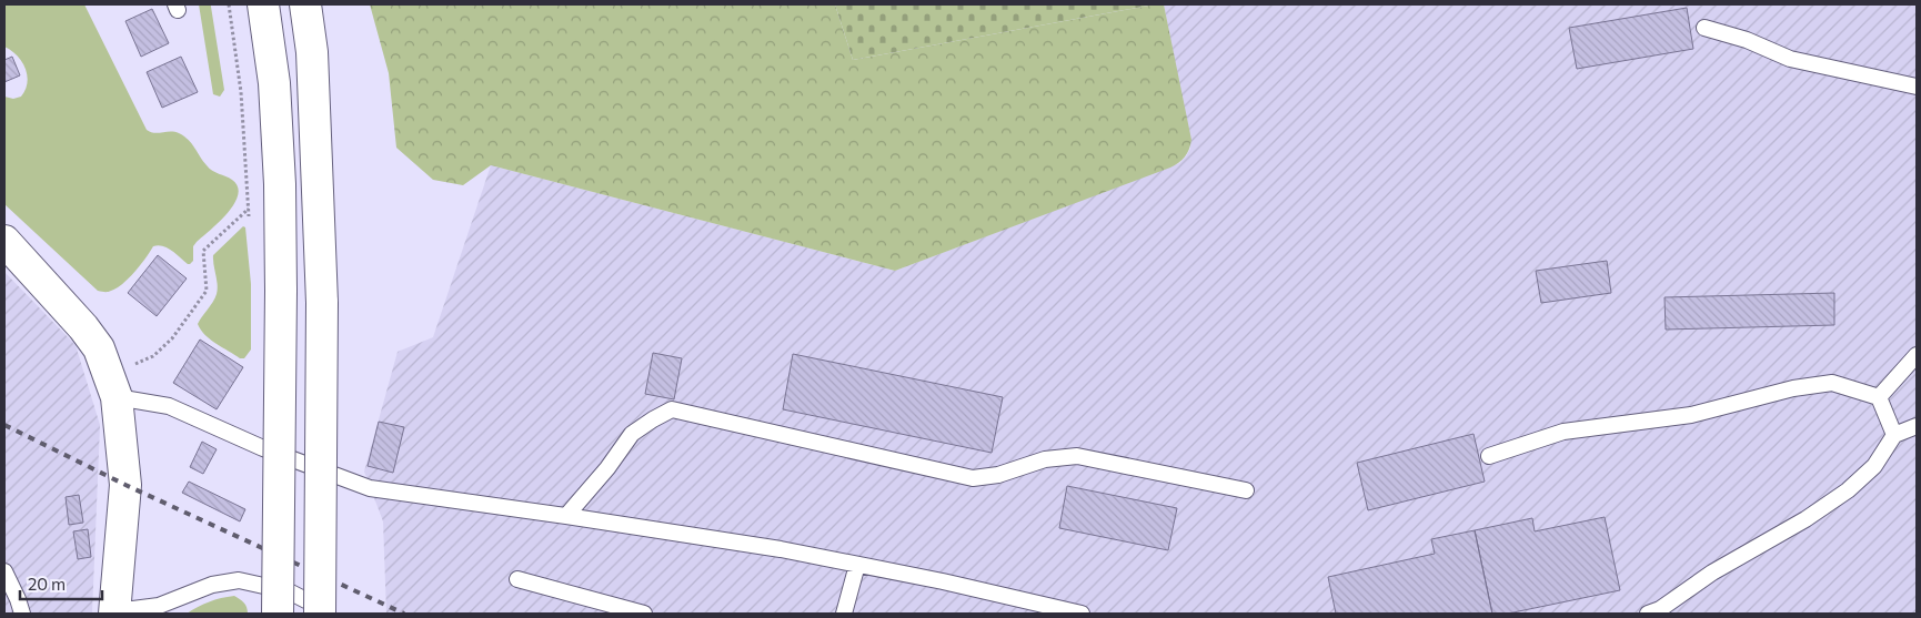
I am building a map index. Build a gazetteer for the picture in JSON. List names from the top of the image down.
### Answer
{
  "scale_bar": "20 m"
}
